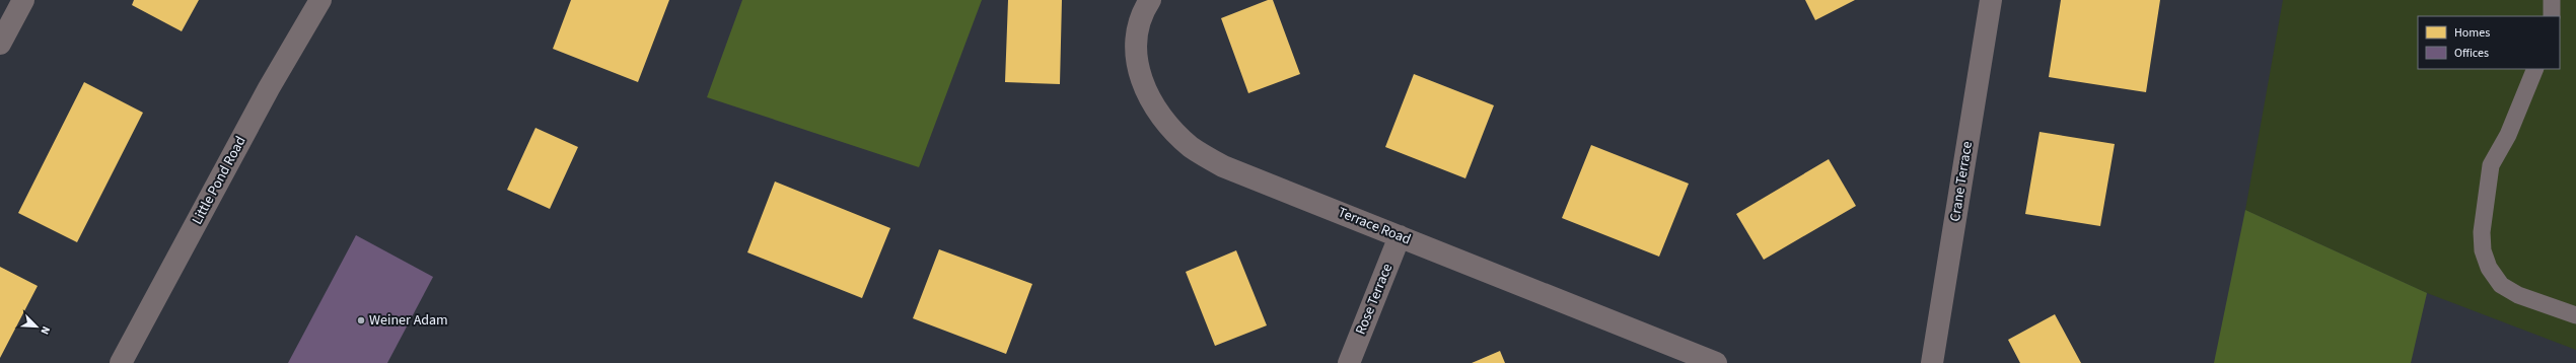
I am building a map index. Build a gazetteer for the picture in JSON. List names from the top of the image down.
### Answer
{
  "streets": {
    "street": [
      "Little Pond Road",
      "Crane Terrace",
      "Terrace Road",
      "Rose Terrace"
    ]
  },
  "crossings": [
    ["Terrace Road", "Rose Terrace"]
  ],
  "places": ["Weiner Adam"],
  "legend": ["Homes", "Offices"],
  "north": "bottom right"
}
